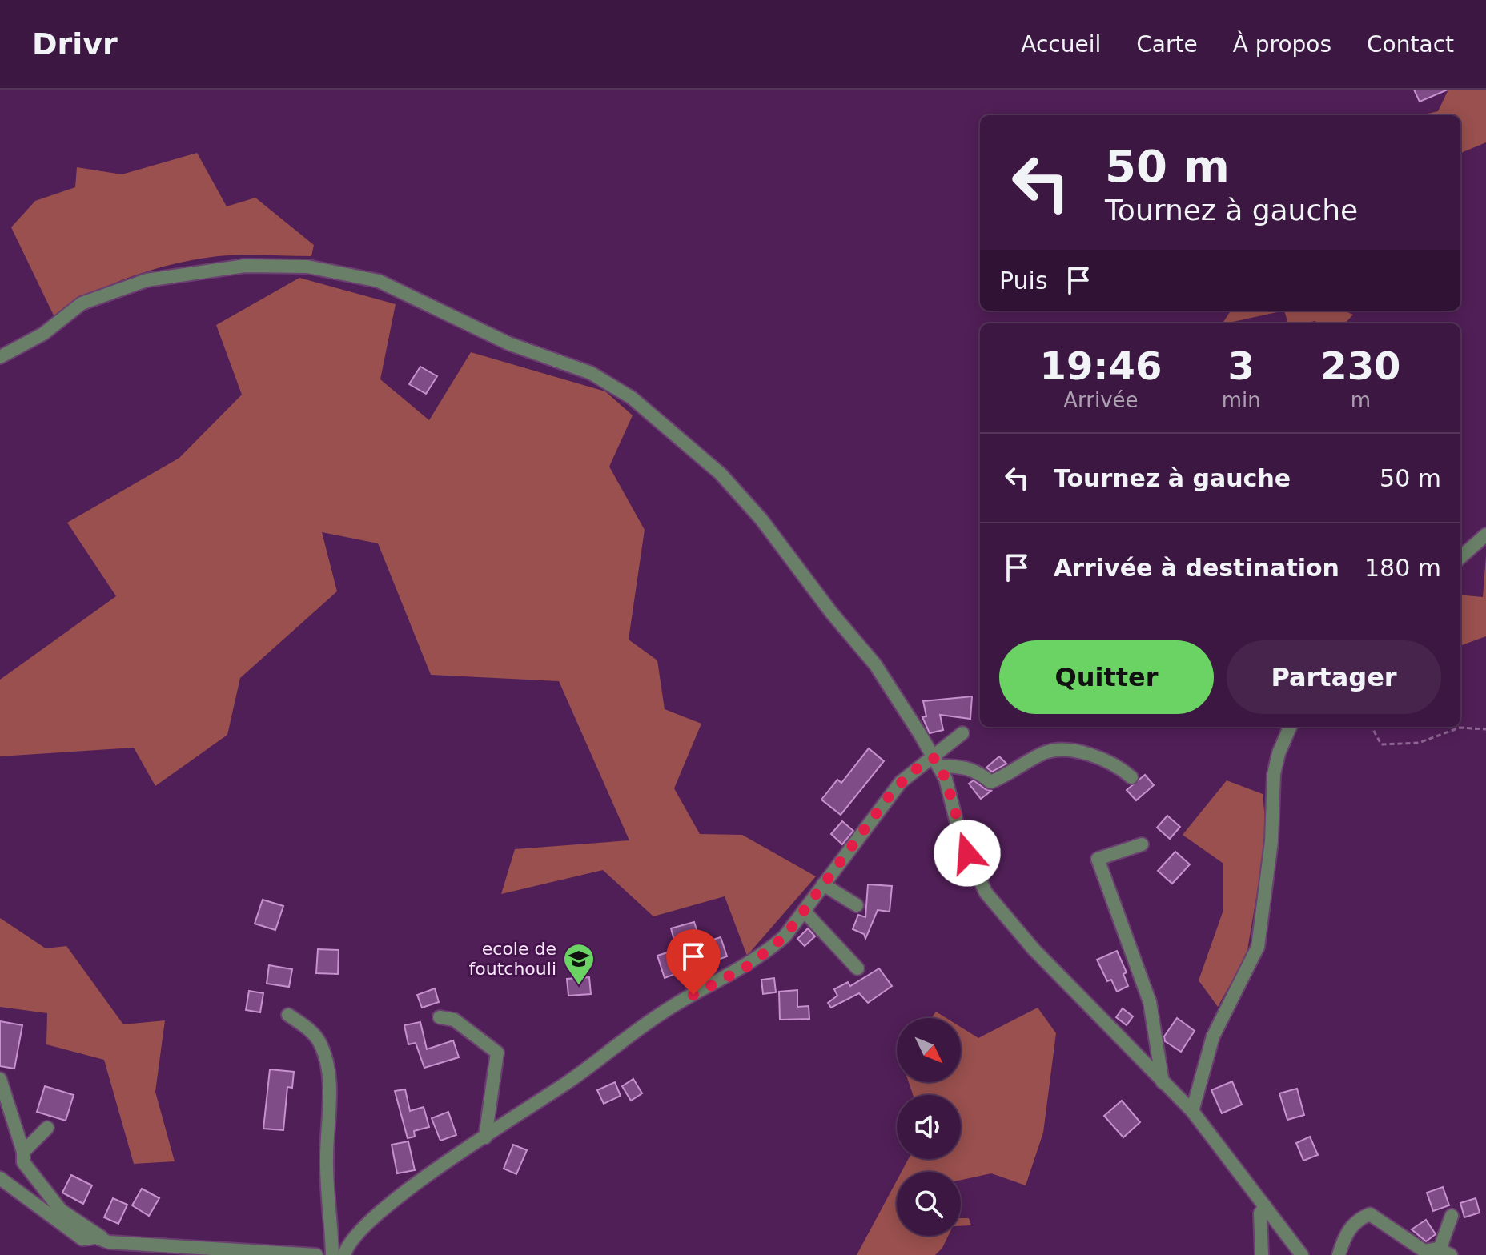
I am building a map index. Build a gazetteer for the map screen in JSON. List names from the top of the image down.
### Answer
{
  "places": {
    "school or university": ["ecole de foutchouli"]
  },
  "north": "bottom right",
  "page": {
    "header": "Drivr",
    "nav": [
      "Accueil",
      "Carte",
      "À propos",
      "Contact"
    ],
    "turn": ["50 m", "Tournez à gauche"],
    "then": "Puis",
    "eta": [
      "19:46",
      "Arrivée",
      "3",
      "min",
      "230",
      "m"
    ],
    "list": [
      {
        "name": "Tournez à gauche",
        "value": "50 m"
      },
      {
        "name": "Arrivée à destination",
        "value": "180 m"
      }
    ],
    "buttons": ["Quitter", "Partager"]
  }
}
